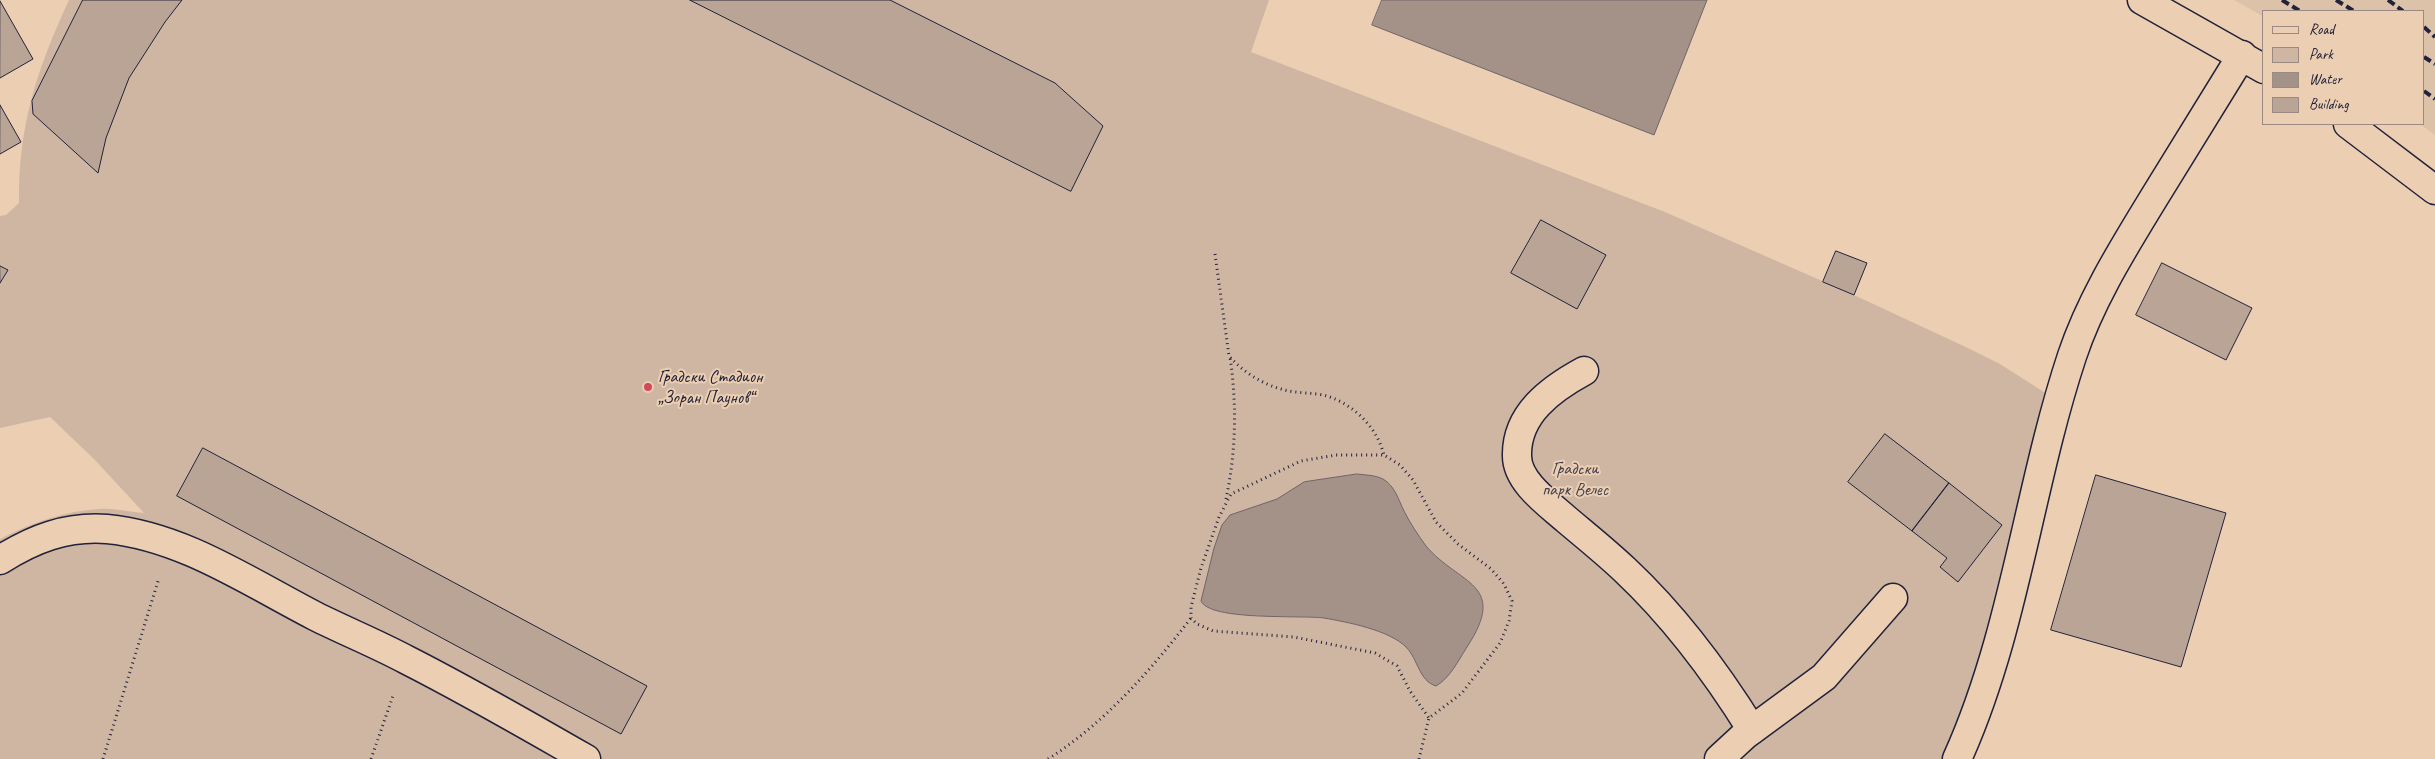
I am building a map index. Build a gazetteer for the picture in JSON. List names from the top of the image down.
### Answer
{
  "parks": ["Градски парк Велес"],
  "places": ["Градски Стадион „Зоран Паунов“"],
  "legend": [
    "Road",
    "Park",
    "Water",
    "Building"
  ]
}
